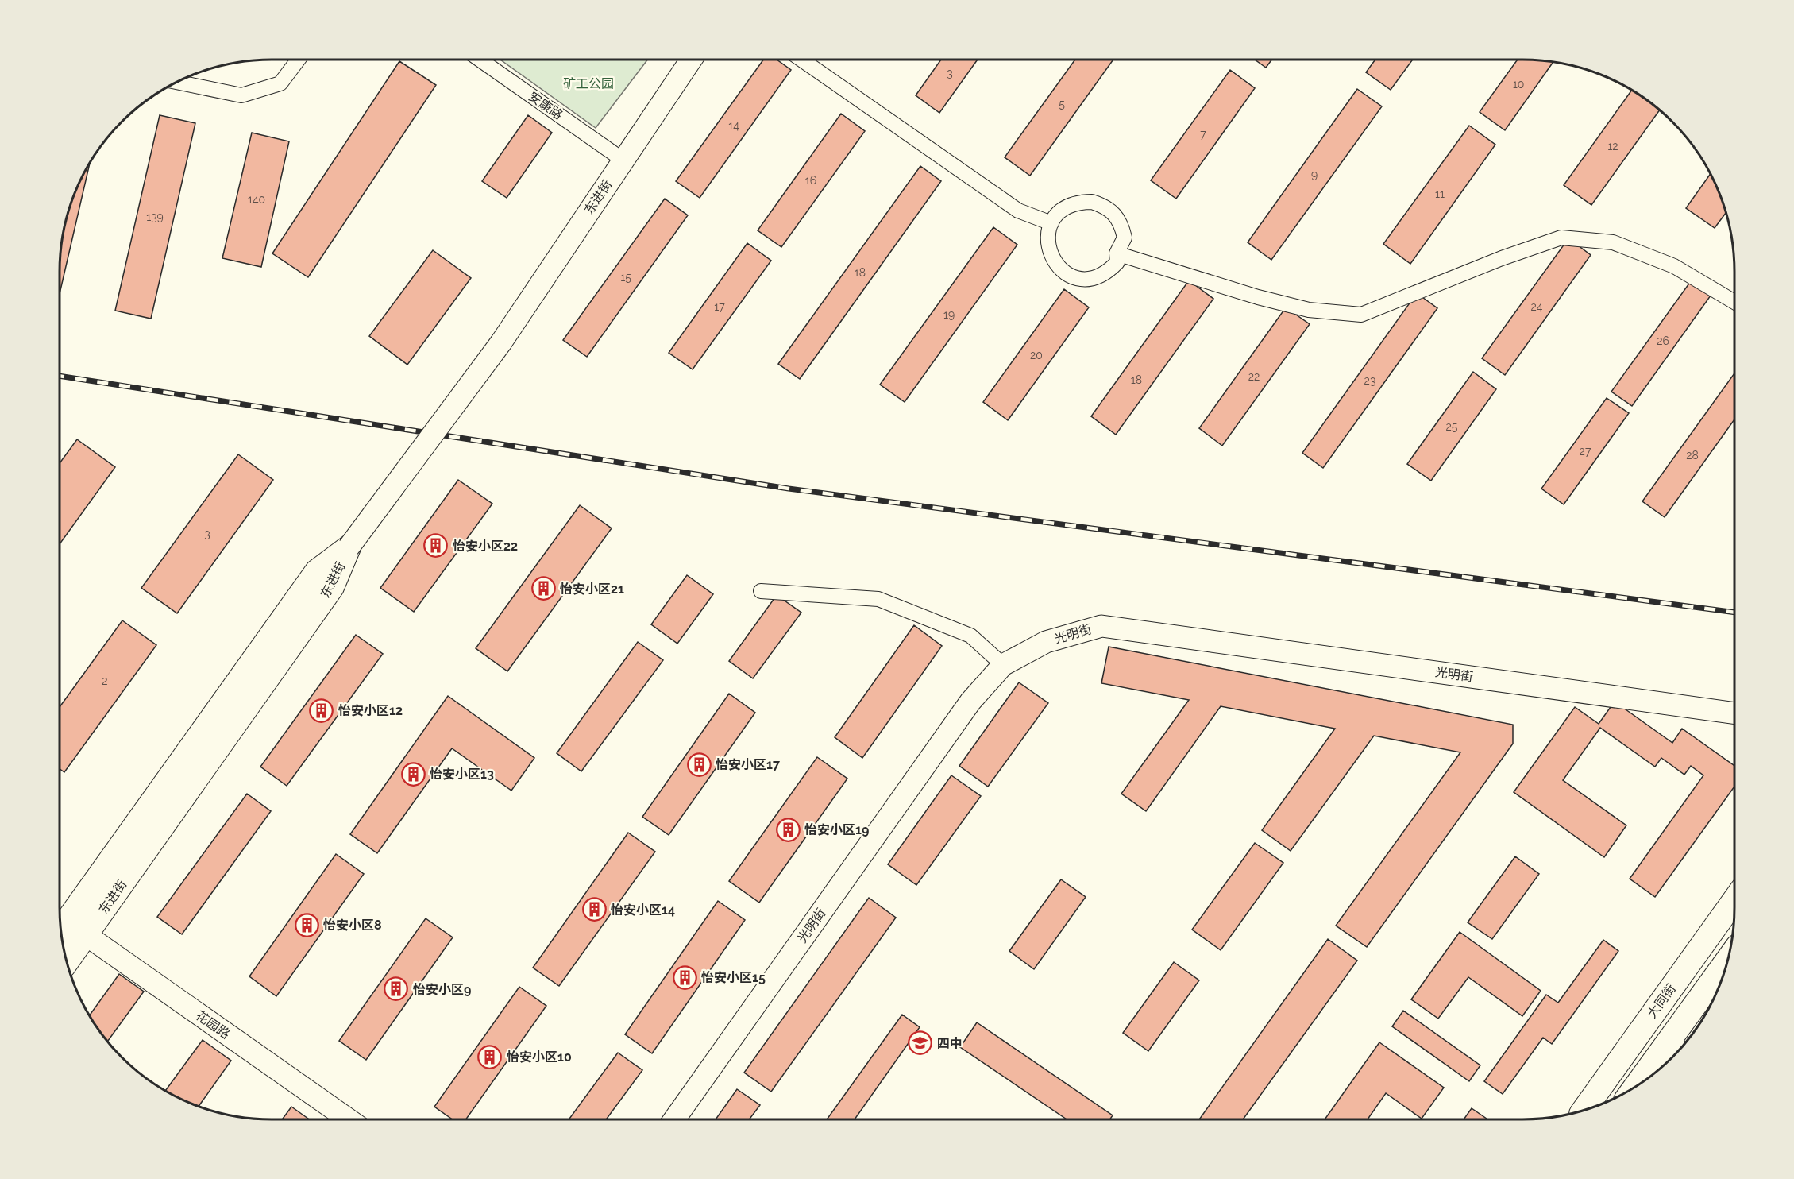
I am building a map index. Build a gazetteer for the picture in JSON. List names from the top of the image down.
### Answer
{
  "streets": {
    "main road": [
      "东进街",
      "光明街",
      "大同街",
      "花园路"
    ],
    "street": ["安康路"]
  },
  "crossings": [
    ["安康路", "东进街"],
    ["东进街", "花园路"]
  ],
  "parks": ["矿工公园"],
  "places": {
    "building": [
      "怡安小区22",
      "怡安小区21",
      "怡安小区12",
      "怡安小区17",
      "怡安小区13",
      "怡安小区19",
      "怡安小区14",
      "怡安小区8",
      "怡安小区15",
      "怡安小区9",
      "怡安小区10"
    ],
    "school or university": ["四中"]
  },
  "house_numbers": [
    "3",
    "10",
    "5",
    "14",
    "7",
    "12",
    "9",
    "16",
    "11",
    "140",
    "139",
    "18",
    "15",
    "17",
    "24",
    "19",
    "26",
    "20",
    "22",
    "18",
    "23",
    "25",
    "27",
    "28",
    "3",
    "2"
  ]
}
